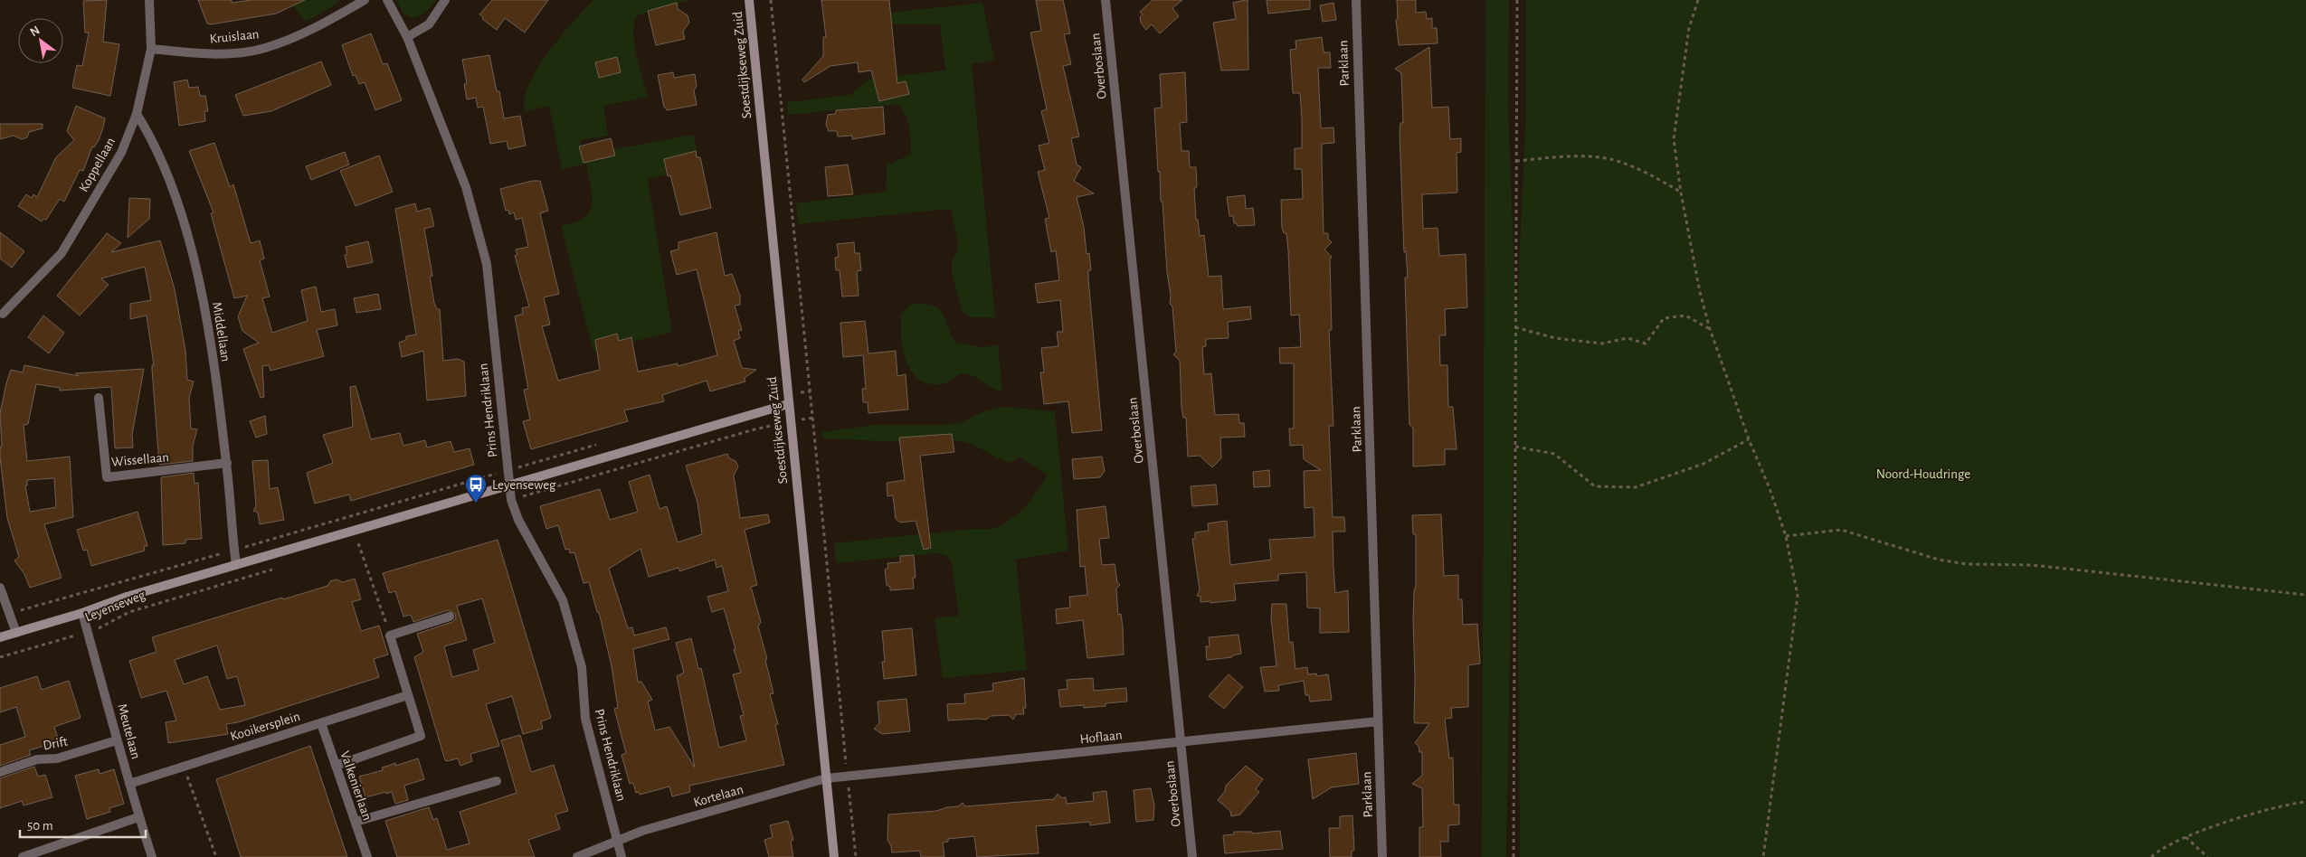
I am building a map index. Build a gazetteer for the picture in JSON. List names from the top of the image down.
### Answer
{
  "streets": {
    "main road": ["Soestdijkseweg Zuid", "Leyenseweg"],
    "street": [
      "Kruislaan",
      "Parklaan",
      "Overboslaan",
      "Koppellaan",
      "Middellaan",
      "Prins Hendriklaan",
      "Wissellaan",
      "Kooikersplein",
      "Meutelaan",
      "Hoflaan",
      "Drift",
      "Valkenierlaan",
      "Kortelaan"
    ]
  },
  "crossings": [
    ["Kruislaan", "Koppellaan"],
    ["Parklaan", "Hoflaan"],
    ["Soestdijkseweg Zuid", "Leyenseweg"],
    ["Soestdijkseweg Zuid", "Hoflaan"],
    ["Soestdijkseweg Zuid", "Kortelaan"],
    ["Overboslaan", "Hoflaan"],
    ["Koppellaan", "Middellaan"],
    ["Middellaan", "Wissellaan"],
    ["Middellaan", "Leyenseweg"],
    ["Prins Hendriklaan", "Leyenseweg"],
    ["Prins Hendriklaan", "Kortelaan"],
    ["Leyenseweg", "Meutelaan"],
    ["Kooikersplein", "Meutelaan"],
    ["Kooikersplein", "Valkenierlaan"],
    ["Meutelaan", "Drift"],
    ["Hoflaan", "Kortelaan"]
  ],
  "parks": ["Noord-Houdringe"],
  "places": {
    "bus stop": ["Leyenseweg"]
  },
  "scale_bar": "50 m",
  "north": "top left"
}
